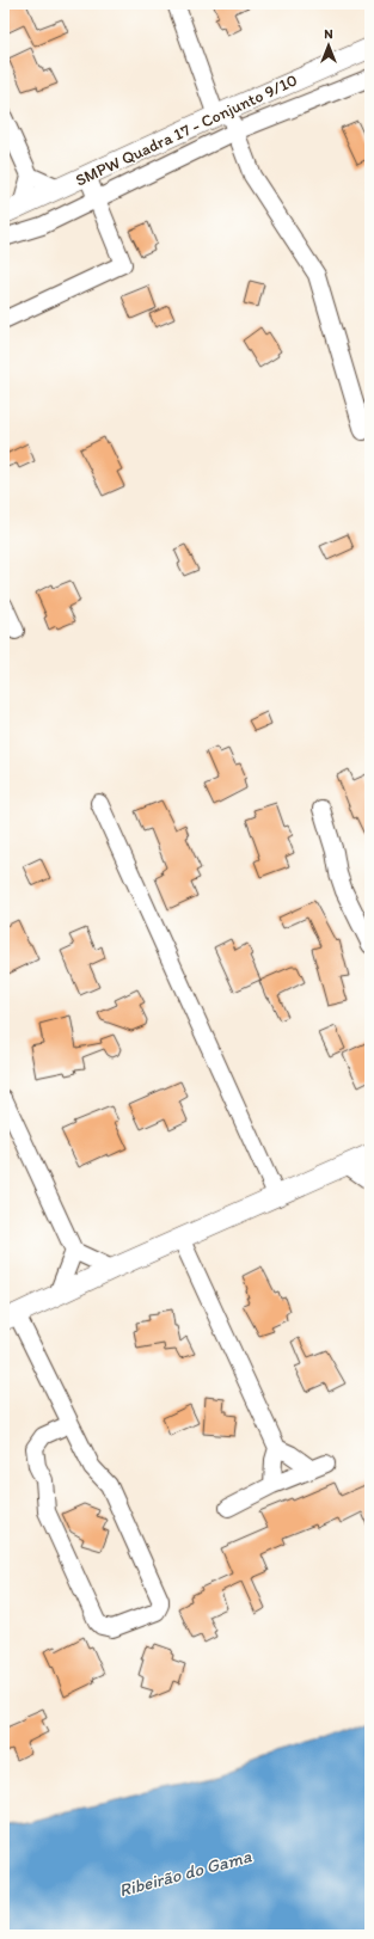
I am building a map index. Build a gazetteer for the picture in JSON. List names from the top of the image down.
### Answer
{
  "streets": {
    "street": ["SMPW Quadra 17 - Conjunto 9/10"]
  },
  "water": ["Ribeirão do Gama"],
  "north": "top"
}
